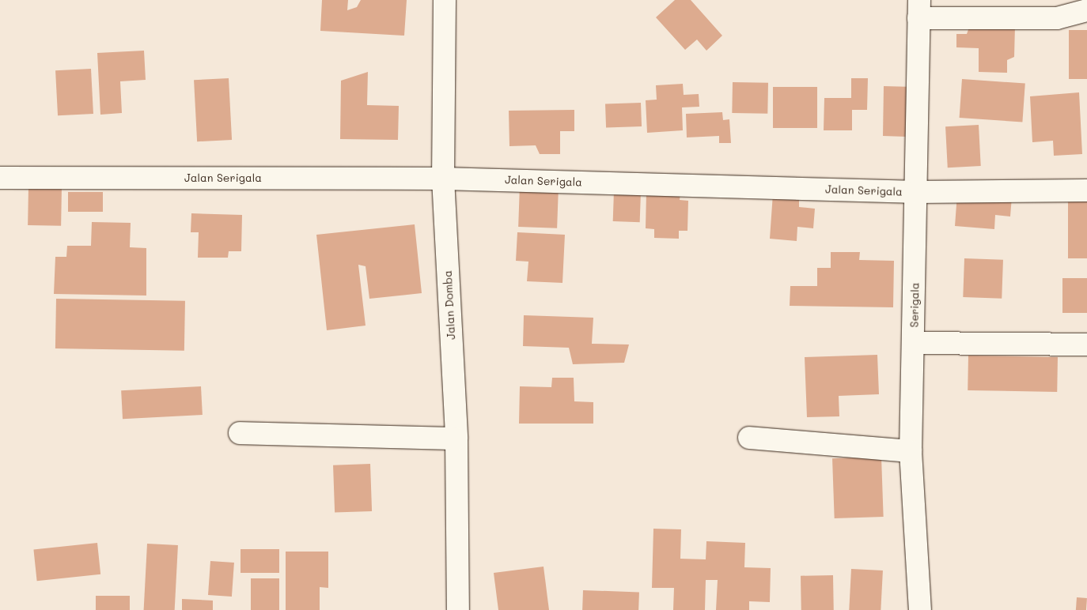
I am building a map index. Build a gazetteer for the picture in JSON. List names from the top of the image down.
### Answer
{
  "streets": {
    "street": ["Jalan Serigala", "Jalan Domba", "Serigala"]
  },
  "crossings": [
    ["Jalan Serigala", "Jalan Domba"],
    ["Jalan Serigala", "Serigala"]
  ]
}
